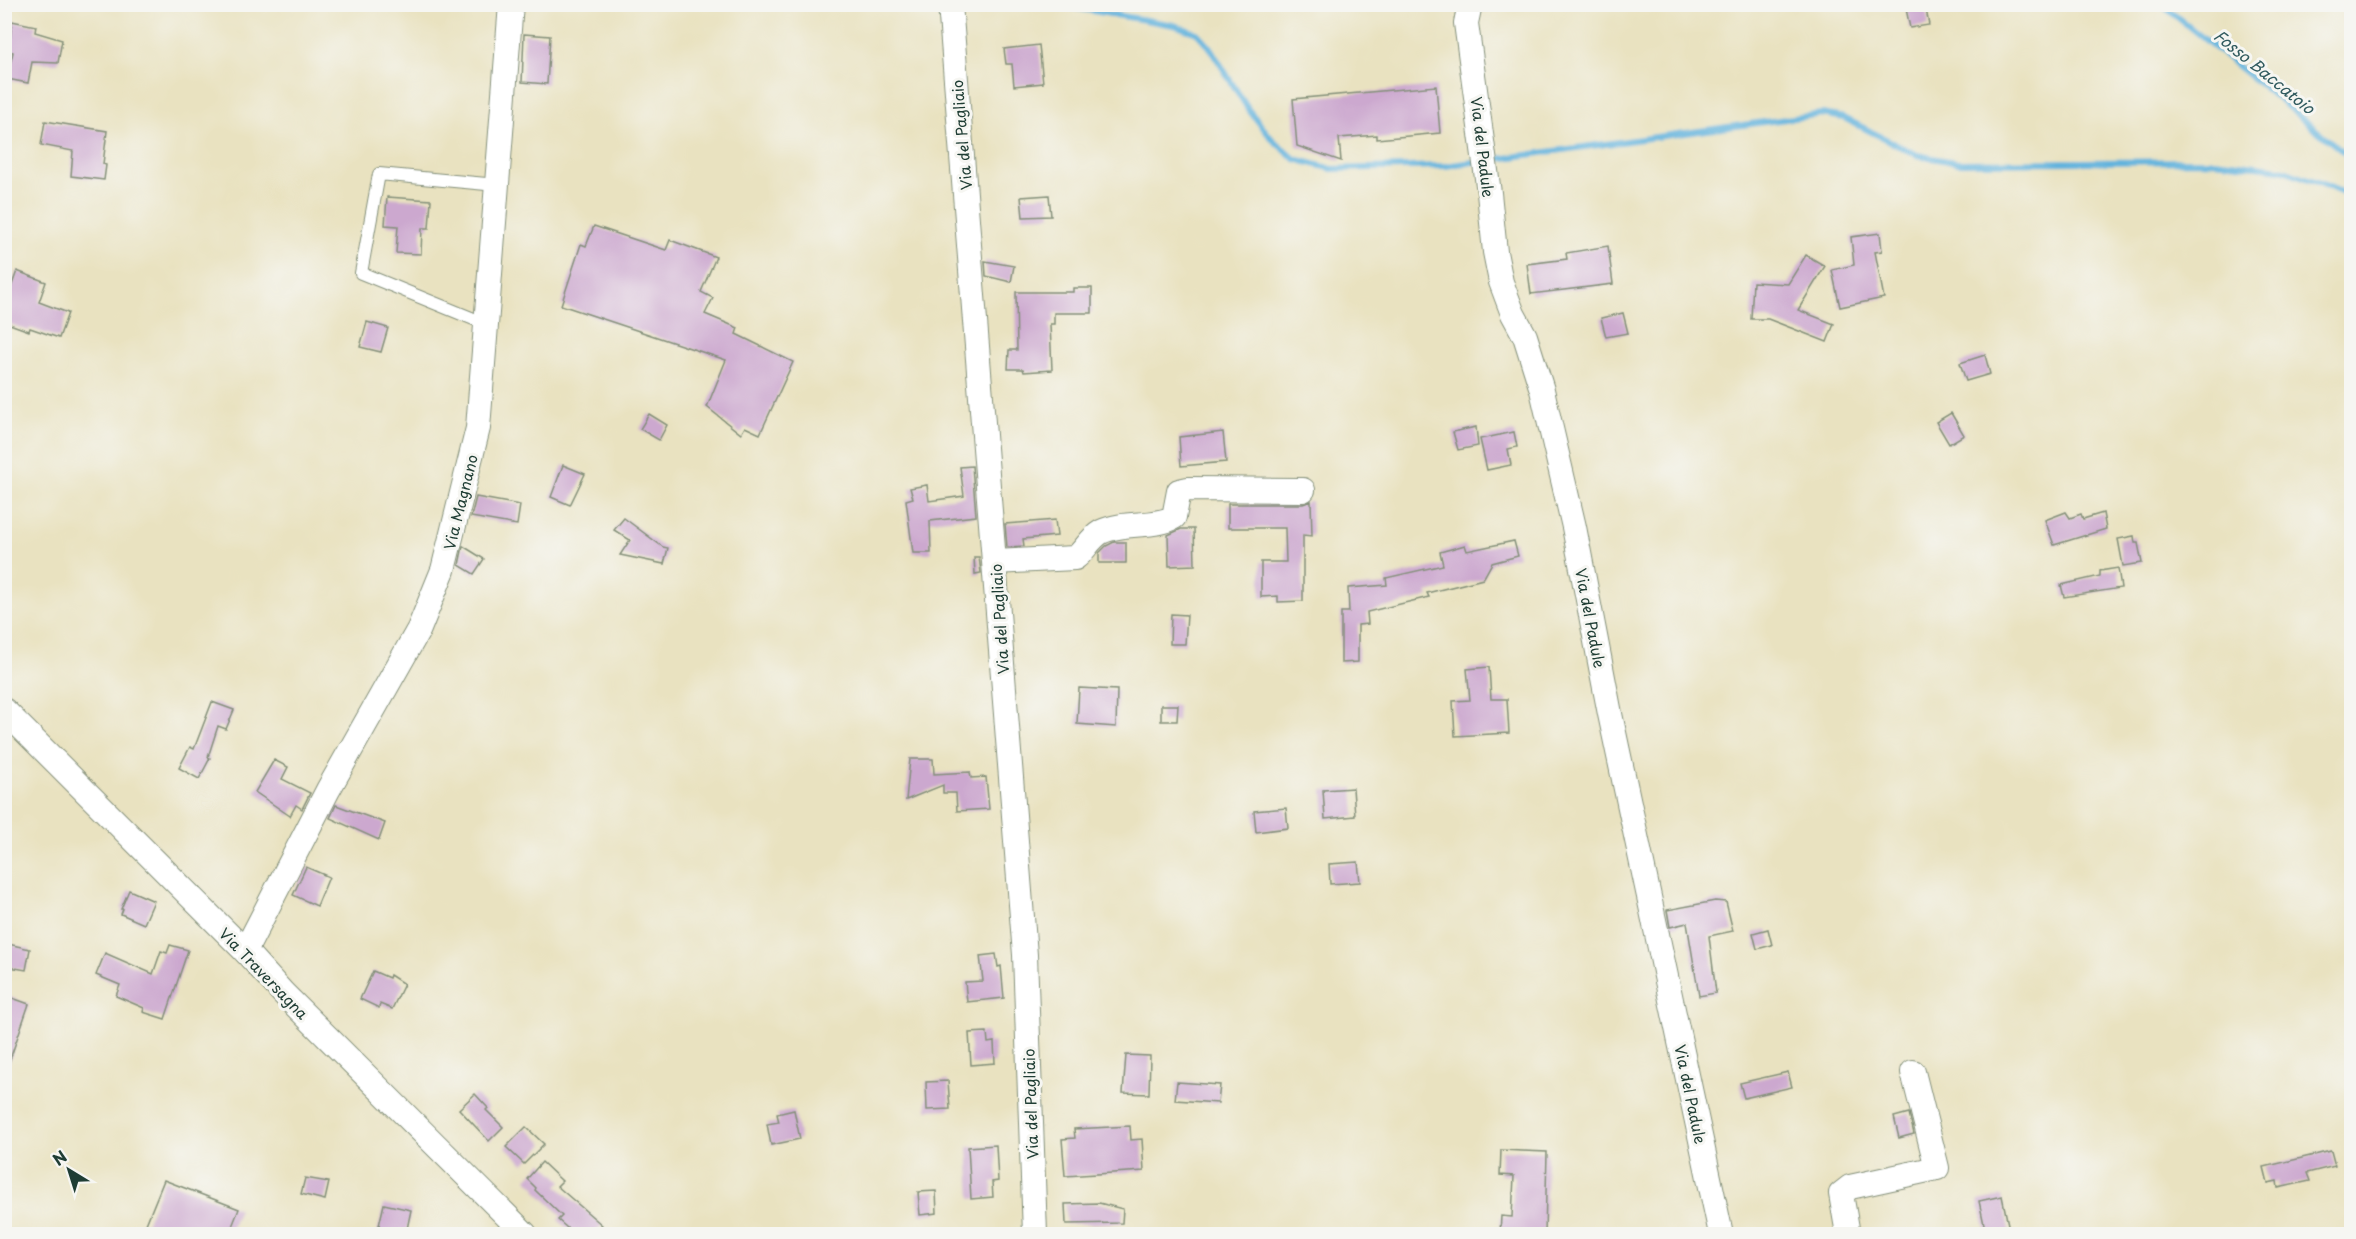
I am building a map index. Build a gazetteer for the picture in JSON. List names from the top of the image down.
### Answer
{
  "streets": {
    "street": [
      "Via del Pagliaio",
      "Via del Padule",
      "Via Magnano",
      "Via Traversagna"
    ]
  },
  "crossings": [
    ["Via Magnano", "Via Traversagna"]
  ],
  "water": ["Fosso Baccatoio"],
  "north": "top left"
}
